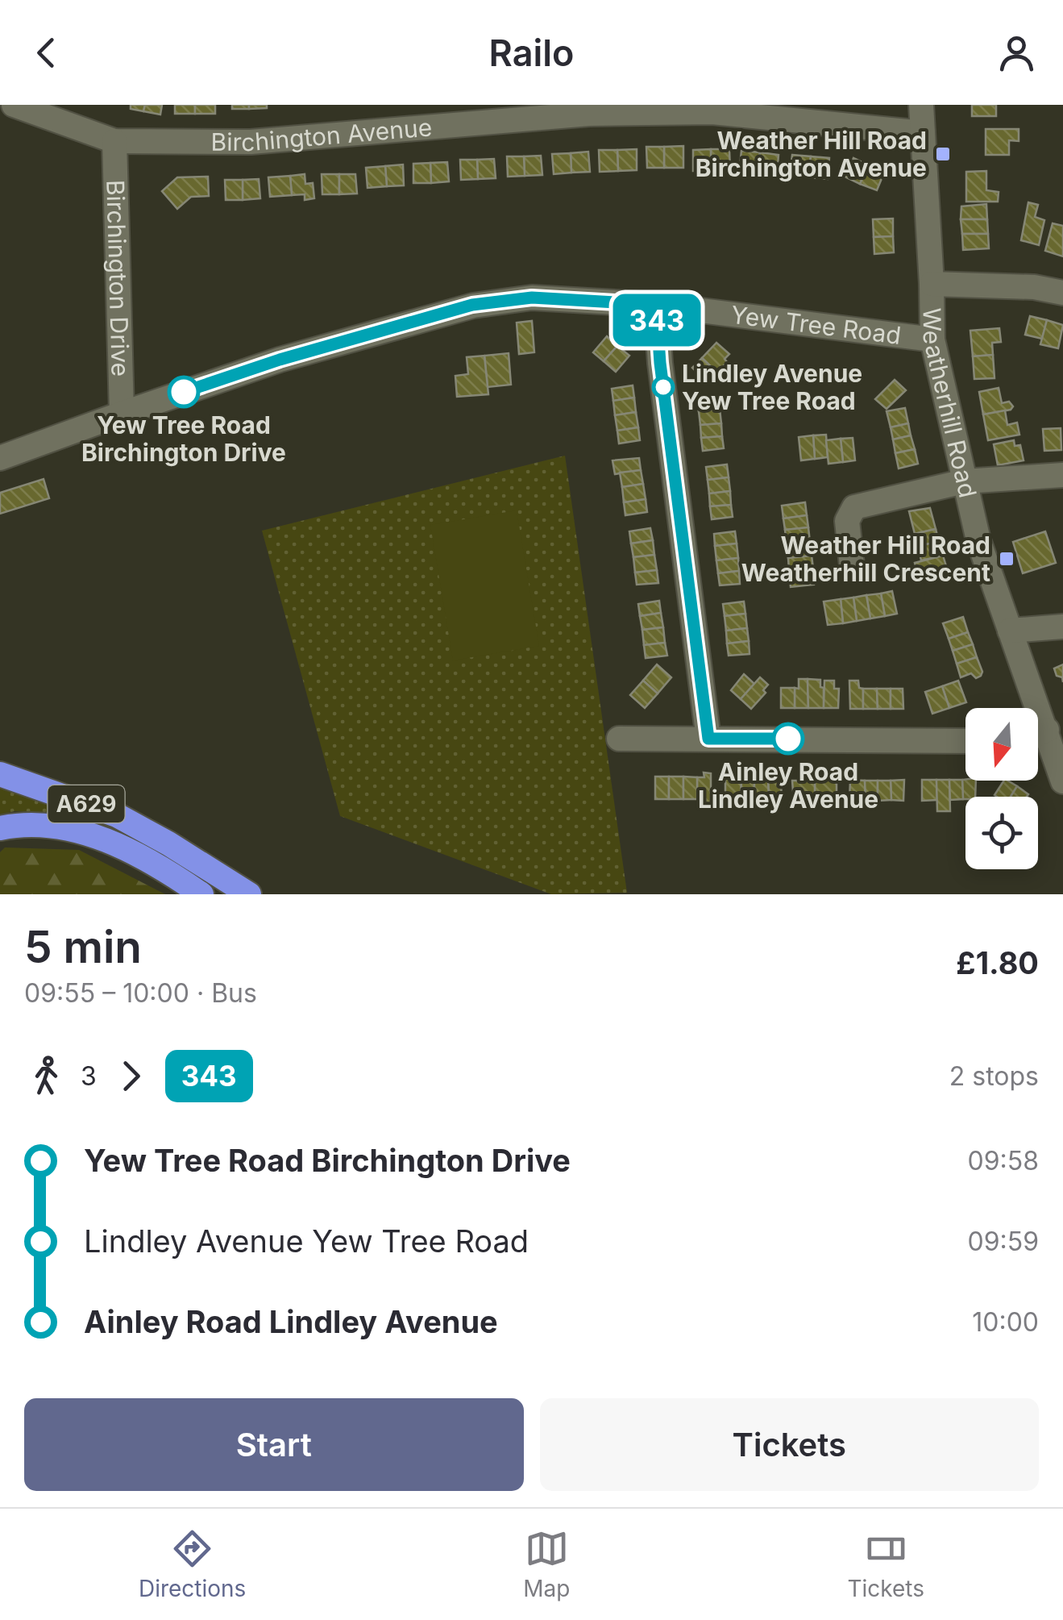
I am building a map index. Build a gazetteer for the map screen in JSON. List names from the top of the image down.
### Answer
{
  "streets": {
    "highway": ["A629"],
    "street": [
      "Birchington Avenue",
      "Birchington Drive",
      "Yew Tree Road",
      "Weatherhill Road"
    ]
  },
  "crossings": [
    ["Birchington Avenue", "Birchington Drive"],
    ["Birchington Avenue", "Weatherhill Road"],
    ["Birchington Drive", "Yew Tree Road"],
    ["Yew Tree Road", "Weatherhill Road"]
  ],
  "places": {
    "transit": ["Weather Hill Road Birchington Avenue", "Weather Hill Road Weatherhill Crescent"],
    "other": ["Lindley Avenue Yew Tree Road", "Yew Tree Road Birchington Drive", "Ainley Road Lindley Avenue"]
  },
  "lines": ["bus line 343"],
  "north": "bottom",
  "page": {
    "header": "Railo",
    "on_map": "343",
    "heading": ["5 min", "09:55 – 10:00 · Bus", "£1.80"],
    "legs": ["3", "343", "2 stops"],
    "list": [
      {
        "name": "Yew Tree Road Birchington Drive",
        "value": "09:58"
      },
      {
        "name": "Lindley Avenue Yew Tree Road",
        "value": "09:59"
      },
      {
        "name": "Ainley Road Lindley Avenue",
        "value": "10:00"
      }
    ],
    "buttons": ["Start", "Tickets"],
    "tabs": ["Directions", "Map", "Tickets"]
  }
}
